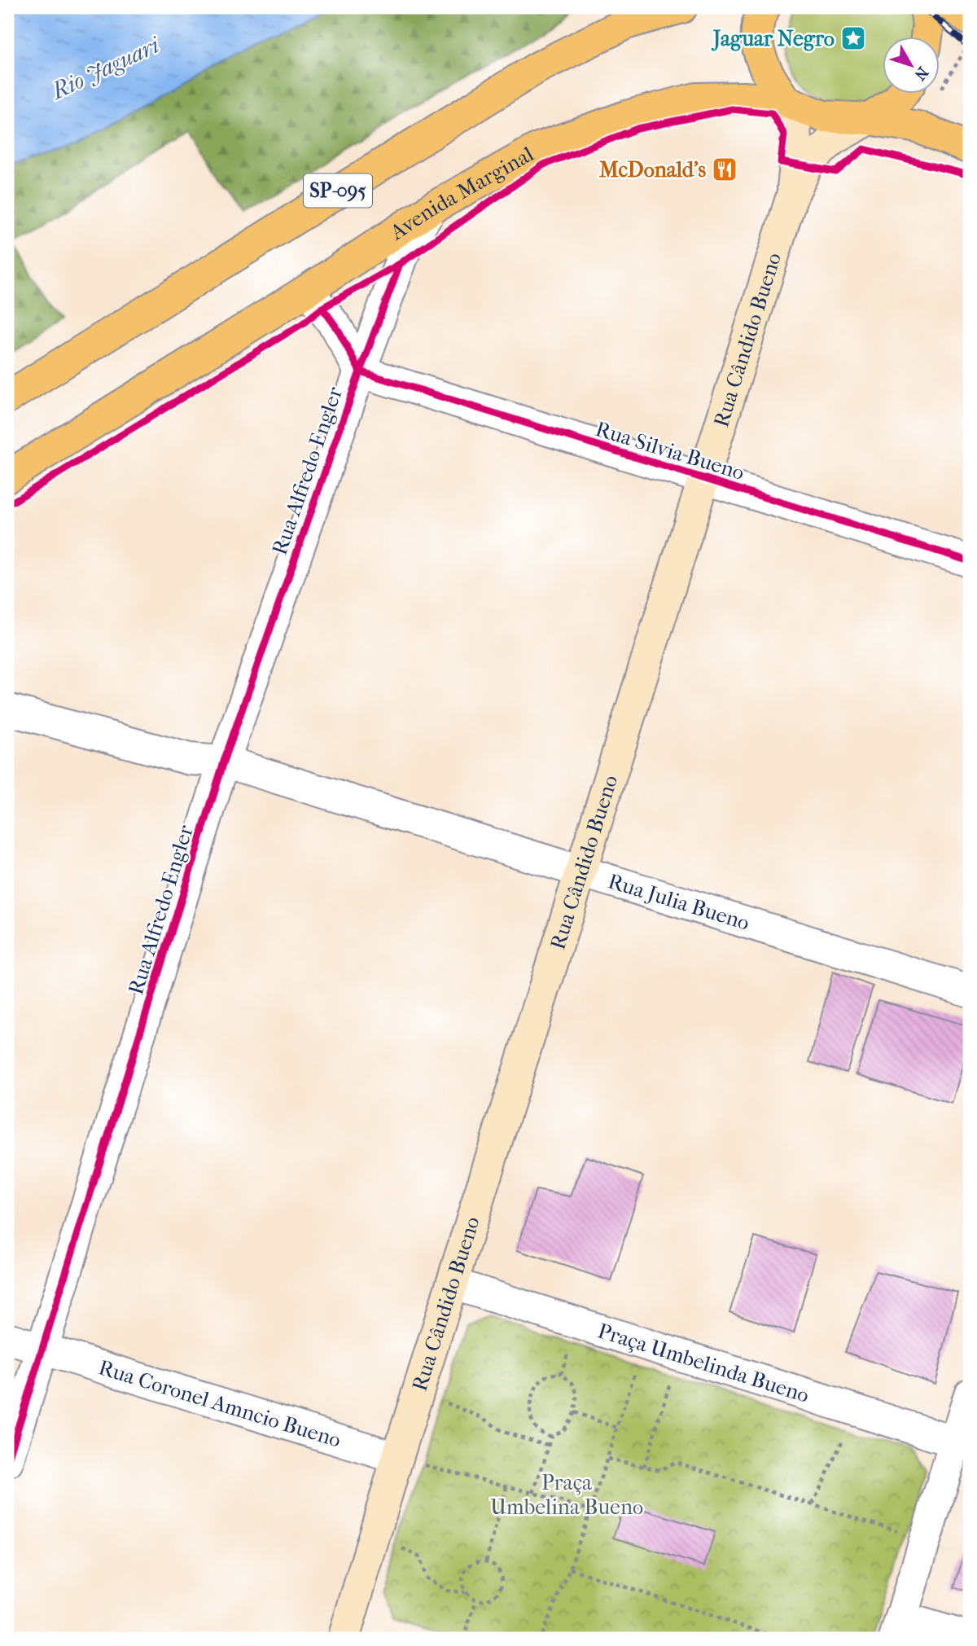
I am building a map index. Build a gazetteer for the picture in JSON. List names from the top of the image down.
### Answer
{
  "streets": {
    "main road": ["SP-095", "Avenida Marginal", "Rua Cândido Bueno"],
    "street": [
      "Rua Silvia Bueno",
      "Rua Alfredo Engler",
      "Rua Julia Bueno",
      "Praça Umbelinda Bueno",
      "Rua Coronel Amncio Bueno"
    ]
  },
  "crossings": [
    ["Avenida Marginal", "Rua Cândido Bueno"],
    ["Avenida Marginal", "Rua Alfredo Engler"],
    ["Rua Cândido Bueno", "Rua Silvia Bueno"],
    ["Rua Cândido Bueno", "Rua Julia Bueno"],
    ["Rua Cândido Bueno", "Praça Umbelinda Bueno"],
    ["Rua Cândido Bueno", "Rua Coronel Amncio Bueno"],
    ["Rua Silvia Bueno", "Rua Alfredo Engler"],
    ["Rua Alfredo Engler", "Rua Julia Bueno"],
    ["Rua Alfredo Engler", "Rua Coronel Amncio Bueno"]
  ],
  "water": ["Rio Jaguari"],
  "parks": ["Praça Umbelina Bueno"],
  "places": {
    "place": ["Jaguar Negro"],
    "restaurant": ["McDonald's"]
  },
  "north": "bottom right"
}
